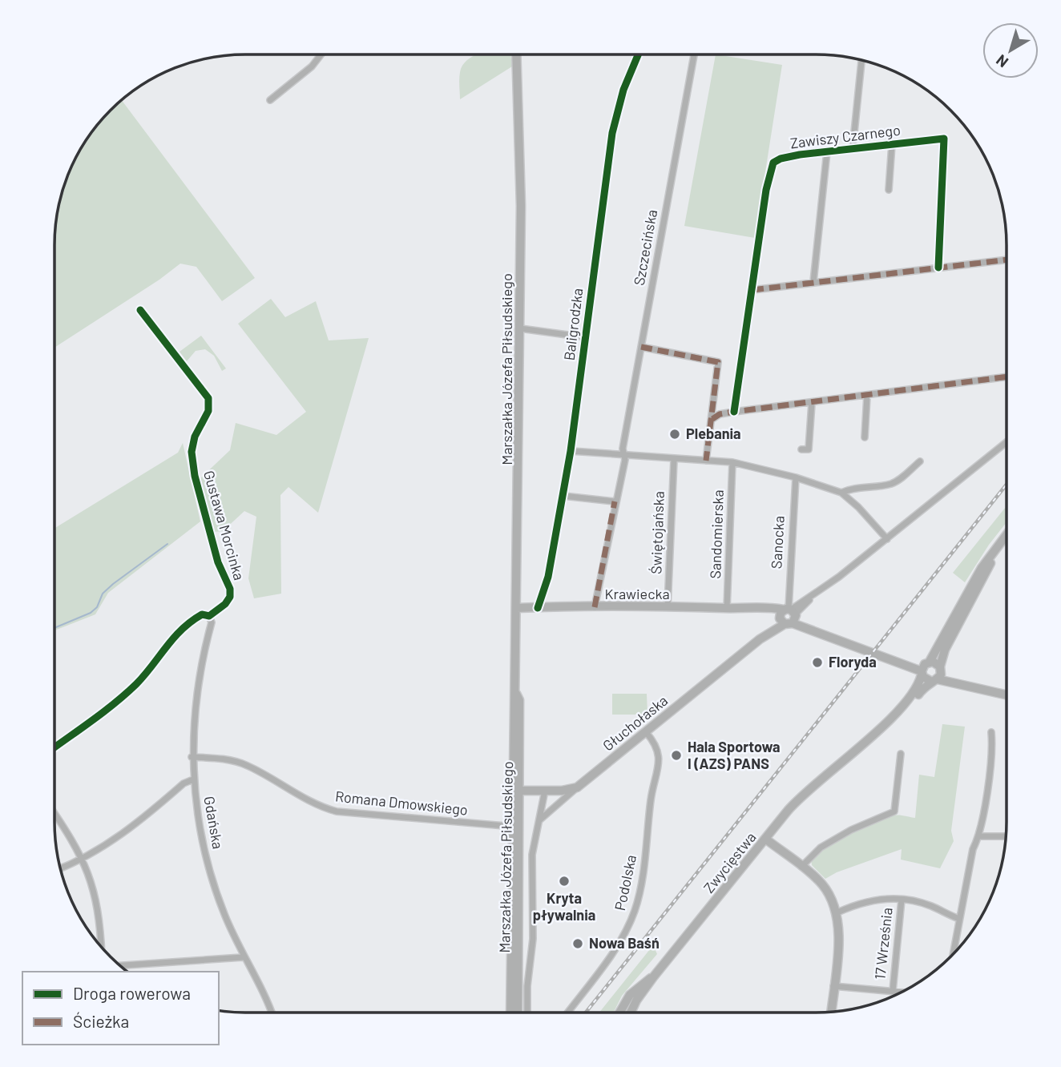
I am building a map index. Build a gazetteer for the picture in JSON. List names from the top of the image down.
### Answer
{
  "streets": {
    "main road": [
      "Marszałka Józefa Piłsudskiego",
      "Krawiecka",
      "Głuchołaska",
      "Zwycięstwa"
    ],
    "street": [
      "Zawiszy Czarnego",
      "Szczecińska",
      "Baligrodzka",
      "Gustawa Morcinka",
      "Świętojańska",
      "Sandomierska",
      "Sanocka",
      "Romana Dmowskiego",
      "Gdańska",
      "Podolska",
      "17 Września"
    ]
  },
  "crossings": [
    ["Szczecińska", "Krawiecka"],
    ["Baligrodzka", "Krawiecka"],
    ["Marszałka Józefa Piłsudskiego", "Krawiecka"],
    ["Marszałka Józefa Piłsudskiego", "Romana Dmowskiego"],
    ["Gustawa Morcinka", "Gdańska"],
    ["Świętojańska", "Krawiecka"],
    ["Sandomierska", "Krawiecka"],
    ["Sanocka", "Krawiecka"],
    ["Sanocka", "Głuchołaska"],
    ["Krawiecka", "Głuchołaska"],
    ["Głuchołaska", "Podolska"],
    ["Romana Dmowskiego", "Gdańska"]
  ],
  "places": [
    "Plebania",
    "Floryda",
    "Hala Sportowa I (AZS) PANS",
    "Kryta pływalnia",
    "Nowa Baśń"
  ],
  "legend": ["Droga rowerowa", "Ścieżka"],
  "north": "bottom left"
}
